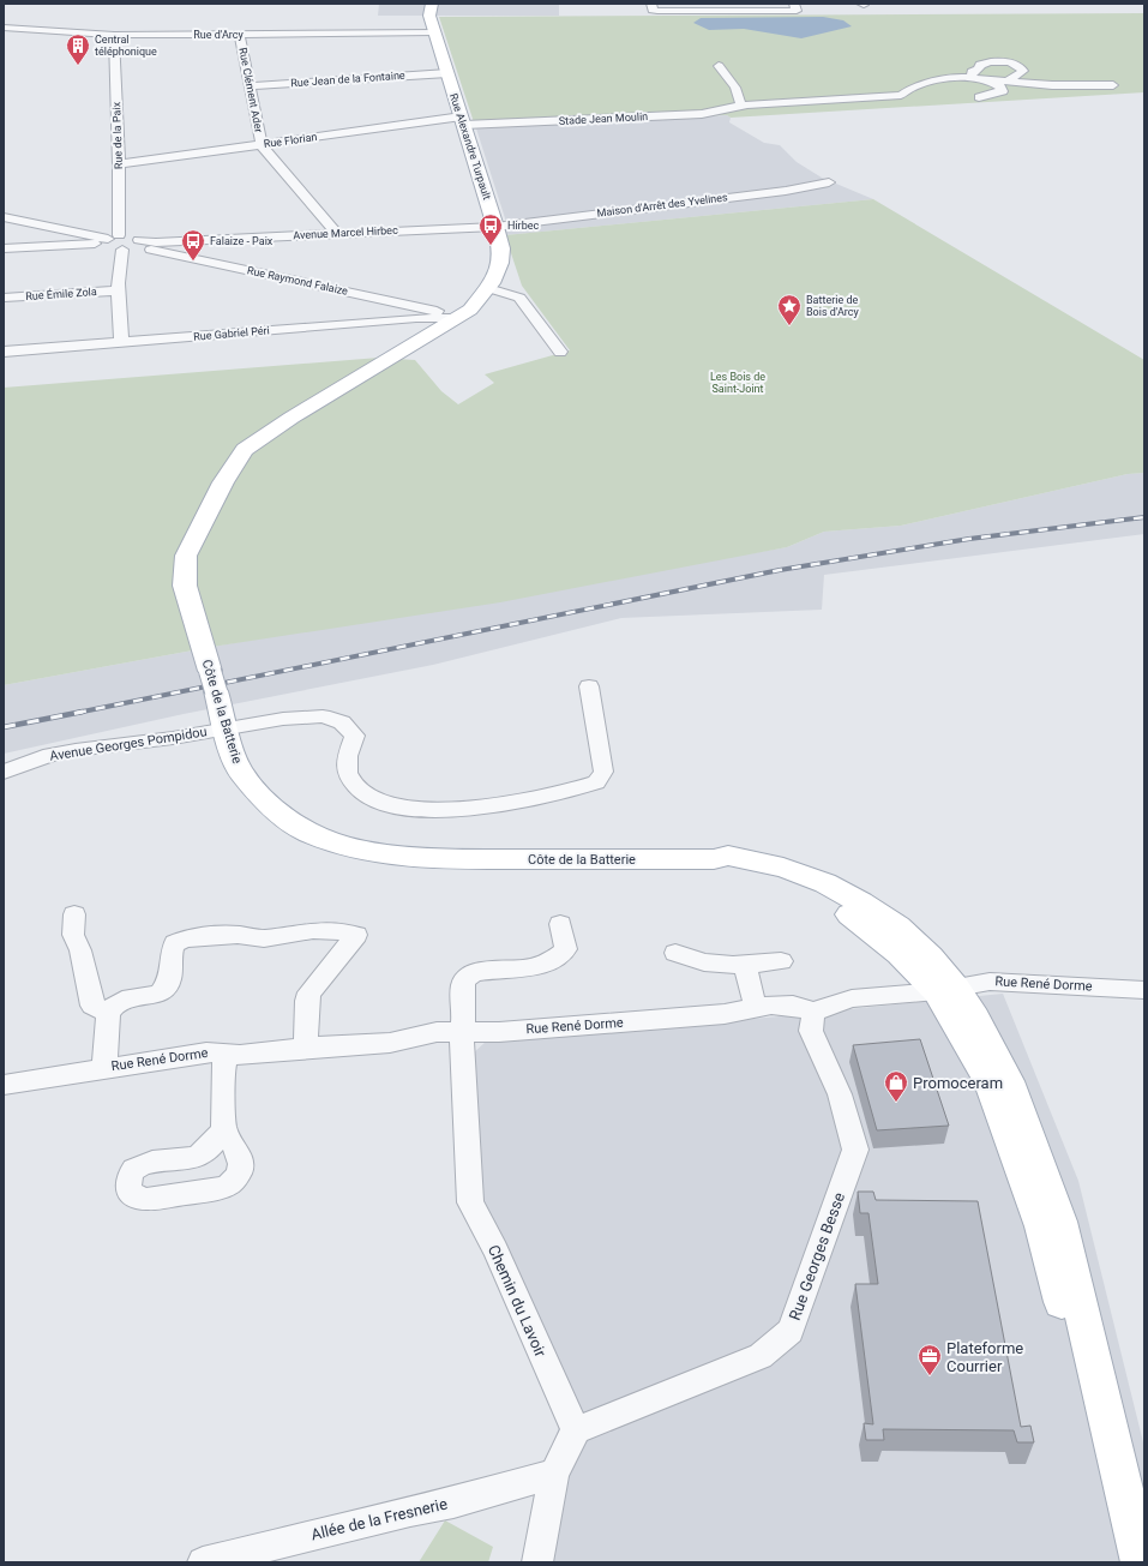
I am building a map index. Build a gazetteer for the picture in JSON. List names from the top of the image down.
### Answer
{
  "streets": {
    "main road": ["Rue Alexandre Turpault", "Côte de la Batterie"],
    "street": [
      "Rue d'Arcy",
      "Rue Jean de la Fontaine",
      "Rue Clément Ader",
      "Stade Jean Moulin",
      "Rue de la Paix",
      "Rue Florian",
      "Maison d'Arrêt des Yvelines",
      "Avenue Marcel Hirbec",
      "Rue Raymond Falaize",
      "Rue Émile Zola",
      "Rue Gabriel Péri",
      "Avenue Georges Pompidou",
      "Rue René Dorme",
      "Rue Georges Besse",
      "Chemin du Lavoir",
      "Allée de la Fresnerie"
    ]
  },
  "crossings": [
    ["Rue d'Arcy", "Rue Clément Ader"],
    ["Rue d'Arcy", "Rue de la Paix"],
    ["Rue d'Arcy", "Rue Alexandre Turpault"],
    ["Rue Jean de la Fontaine", "Rue Clément Ader"],
    ["Rue Jean de la Fontaine", "Rue Alexandre Turpault"],
    ["Rue Clément Ader", "Rue Florian"],
    ["Rue Clément Ader", "Avenue Marcel Hirbec"],
    ["Stade Jean Moulin", "Rue Florian"],
    ["Stade Jean Moulin", "Rue Alexandre Turpault"],
    ["Rue de la Paix", "Rue Florian"],
    ["Rue Florian", "Rue Alexandre Turpault"],
    ["Rue Alexandre Turpault", "Maison d'Arrêt des Yvelines"],
    ["Rue Alexandre Turpault", "Avenue Marcel Hirbec"],
    ["Rue Alexandre Turpault", "Rue Raymond Falaize"],
    ["Rue Alexandre Turpault", "Rue Gabriel Péri"],
    ["Rue Alexandre Turpault", "Côte de la Batterie"],
    ["Maison d'Arrêt des Yvelines", "Avenue Marcel Hirbec"],
    ["Avenue Marcel Hirbec", "Rue Raymond Falaize"],
    ["Rue Raymond Falaize", "Rue Gabriel Péri"],
    ["Côte de la Batterie", "Avenue Georges Pompidou"],
    ["Côte de la Batterie", "Rue René Dorme"],
    ["Rue René Dorme", "Rue Georges Besse"],
    ["Rue René Dorme", "Chemin du Lavoir"],
    ["Rue Georges Besse", "Chemin du Lavoir"]
  ],
  "parks": ["Les Bois de Saint-Joint"],
  "places": {
    "building": ["Central téléphonique"],
    "bus stop": ["Hirbec", "Falaize - Paix"],
    "place": ["Batterie de Bois d'Arcy"],
    "shop": ["Promoceram"],
    "office": ["Plateforme Courrier"]
  }
}
